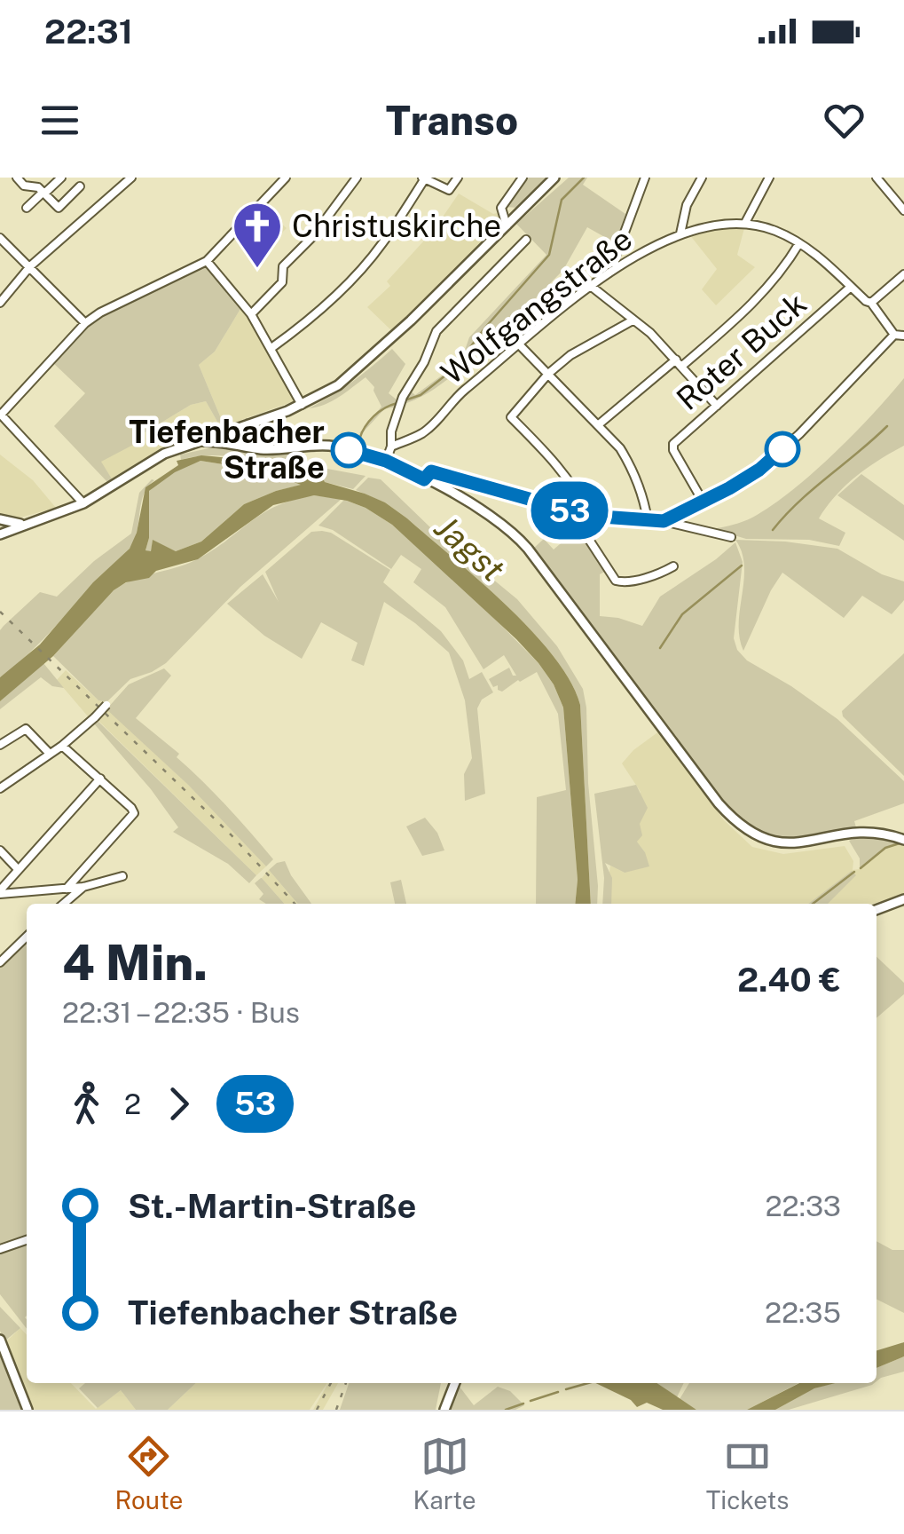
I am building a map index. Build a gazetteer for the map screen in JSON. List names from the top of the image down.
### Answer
{
  "streets": {
    "street": ["Wolfgangstraße", "Roter Buck"]
  },
  "crossings": [
    ["Wolfgangstraße", "Roter Buck"]
  ],
  "water": ["Jagst"],
  "places": {
    "church": ["Christuskirche"],
    "other": ["Tiefenbacher Straße"]
  },
  "lines": ["bus line 53"],
  "page": {
    "status": "22:31",
    "header": "Transo",
    "on_map": "53",
    "heading": ["4 Min.", "22:31 – 22:35 · Bus", "2.40 €"],
    "legs": ["2", "53"],
    "list": [
      {
        "name": "St.-Martin-Straße",
        "value": "22:33"
      },
      {
        "name": "Tiefenbacher Straße",
        "value": "22:35"
      }
    ],
    "tabs": ["Route", "Karte", "Tickets"]
  }
}
